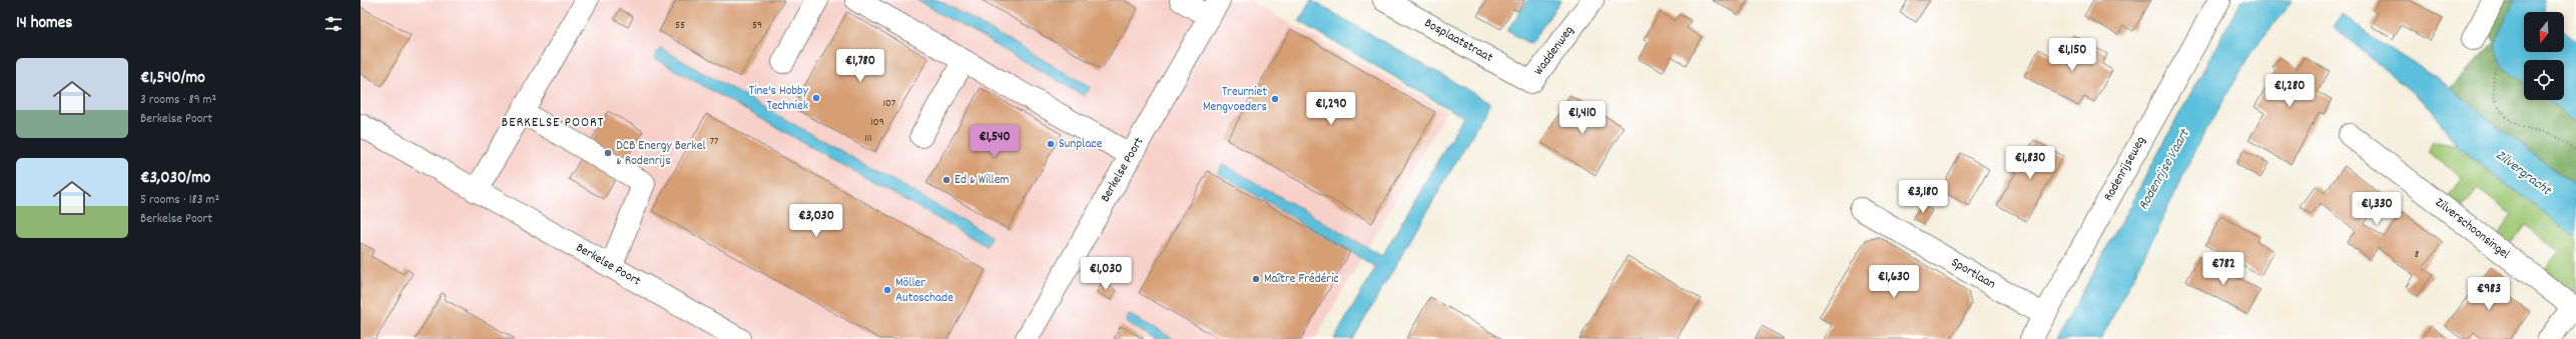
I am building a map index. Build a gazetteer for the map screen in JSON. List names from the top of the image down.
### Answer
{
  "streets": {
    "street": [
      "Bosplaatstraat",
      "Waddenweg",
      "Rodenrijseweg",
      "Berkelse Poort",
      "Zilverschoonsingel",
      "Sportlaan"
    ]
  },
  "crossings": [
    ["Bosplaatstraat", "Waddenweg"],
    ["Rodenrijseweg", "Sportlaan"]
  ],
  "districts": ["BERKELSE POORT"],
  "water": ["Rodenrijse Vaart", "Zilvergracht"],
  "places": [
    "Tine's Hobby Techniek",
    "Treurniet Mengvoeders",
    "Sunplace",
    "DCB Energy Berkel & Rodenrijs",
    "Ed & Willem",
    "Maître Frédéric",
    "Möller Autoschade"
  ],
  "house_numbers": [
    "55",
    "59",
    "107",
    "109",
    "111",
    "77",
    "8"
  ],
  "north": "bottom",
  "page": {
    "heading": "14 homes",
    "price": [
      "€1,150",
      "€1,780",
      "€1,280",
      "€1,290",
      "€1,410",
      "€1,540",
      "€1,830",
      "€3,180",
      "€1,330",
      "€3,030",
      "€782",
      "€1,030",
      "€1,630",
      "€983"
    ],
    "list": [
      {
        "name": "€1,540/mo",
        "note": "3 rooms · 89 m² · Berkelse Poort"
      },
      {
        "name": "€3,030/mo",
        "note": "5 rooms · 183 m² · Berkelse Poort"
      }
    ]
  }
}
